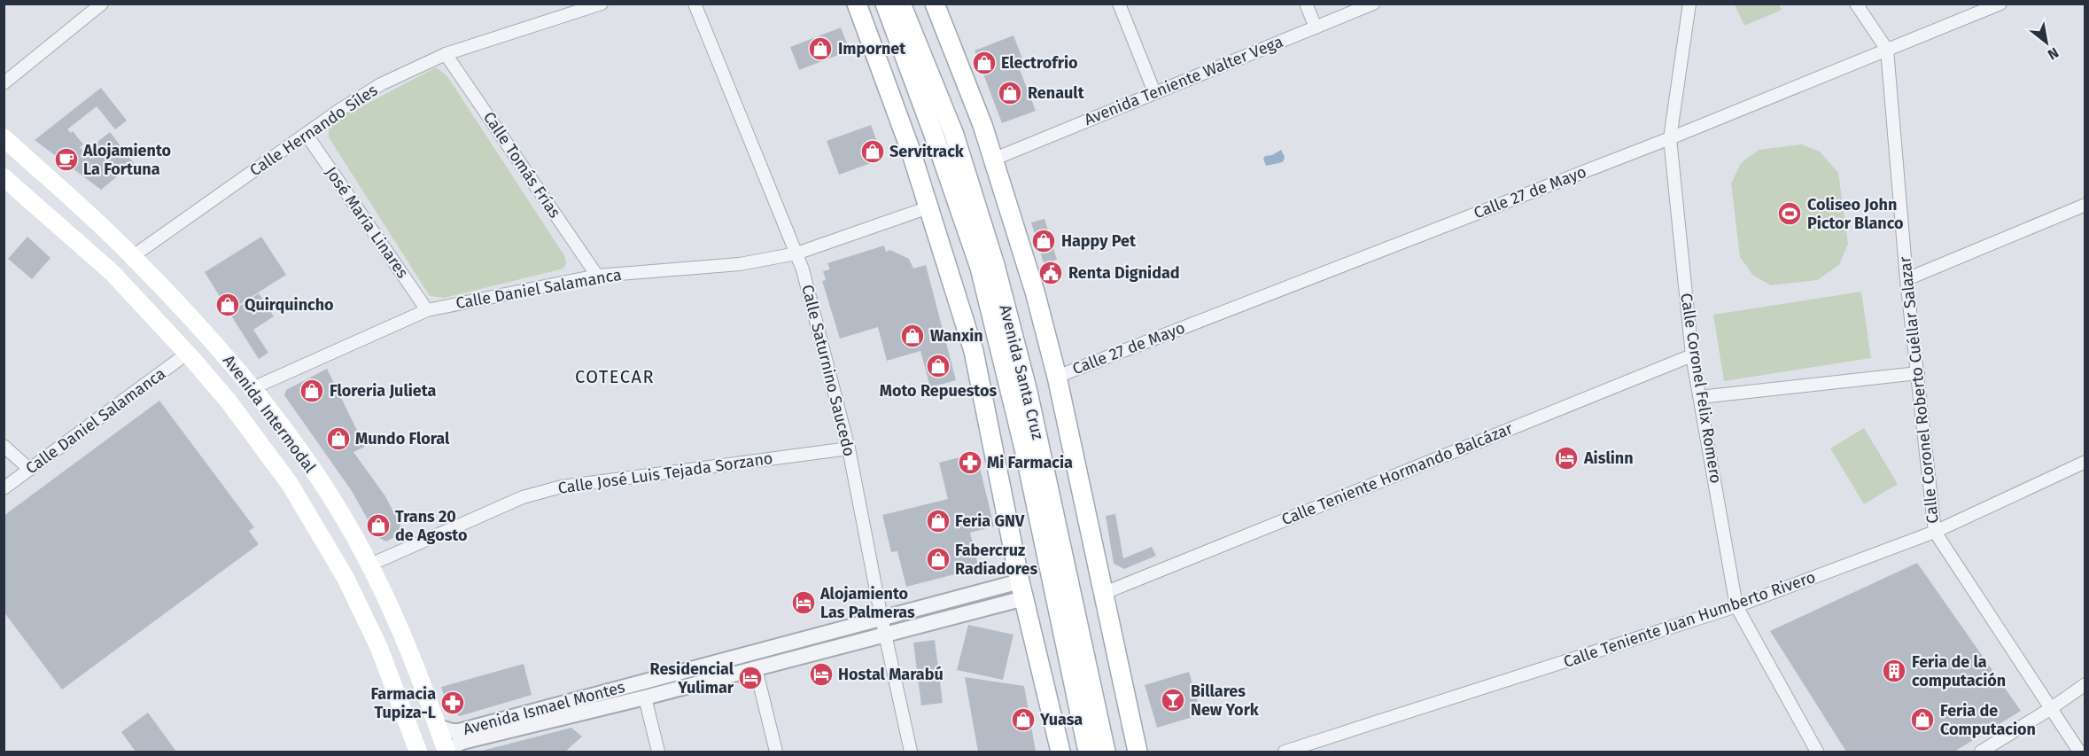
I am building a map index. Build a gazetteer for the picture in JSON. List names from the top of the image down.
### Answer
{
  "streets": {
    "main road": ["Avenida Santa Cruz", "Avenida Intermodal"],
    "street": [
      "Avenida Teniente Walter Vega",
      "Calle Hernando Síles",
      "Calle Tomás Frías",
      "Calle 27 de Mayo",
      "José María Linares",
      "Calle Daniel Salamanca",
      "Calle Saturnino Saucedo",
      "Calle Coronel Felix Romero",
      "Calle Coronel Roberto Cuéllar Salazar",
      "Calle José Luis Tejada Sorzano",
      "Calle Teniente Hormando Balcázar",
      "Calle Teniente Juan Humberto Rivero",
      "Avenida Ismael Montes"
    ]
  },
  "crossings": [
    ["Avenida Teniente Walter Vega", "Avenida Santa Cruz"],
    ["Calle Hernando Síles", "Calle Tomás Frías"],
    ["Calle Hernando Síles", "José María Linares"],
    ["Calle Hernando Síles", "Avenida Intermodal"],
    ["Calle Tomás Frías", "Calle Daniel Salamanca"],
    ["Calle 27 de Mayo", "Avenida Santa Cruz"],
    ["Calle 27 de Mayo", "Calle Coronel Felix Romero"],
    ["Calle 27 de Mayo", "Calle Coronel Roberto Cuéllar Salazar"],
    ["José María Linares", "Calle Daniel Salamanca"],
    ["Calle Daniel Salamanca", "Calle Saturnino Saucedo"],
    ["Calle Daniel Salamanca", "Avenida Intermodal"],
    ["Calle Saturnino Saucedo", "Calle José Luis Tejada Sorzano"],
    ["Calle Saturnino Saucedo", "Avenida Ismael Montes"],
    ["Avenida Santa Cruz", "Calle Teniente Hormando Balcázar"],
    ["Calle Coronel Felix Romero", "Calle Teniente Hormando Balcázar"],
    ["Calle Coronel Felix Romero", "Calle Teniente Juan Humberto Rivero"],
    ["Calle Coronel Roberto Cuéllar Salazar", "Calle Teniente Juan Humberto Rivero"],
    ["Avenida Intermodal", "Calle José Luis Tejada Sorzano"],
    ["Avenida Intermodal", "Avenida Ismael Montes"]
  ],
  "districts": ["COTECAR"],
  "places": {
    "shop": [
      "Impornet",
      "Electrofrio",
      "Renault",
      "Servitrack",
      "Happy Pet",
      "Quirquincho",
      "Wanxin",
      "Moto Repuestos",
      "Floreria Julieta",
      "Mundo Floral",
      "Feria GNV",
      "Trans 20 de Agosto",
      "Fabercruz Radiadores",
      "Yuasa",
      "Feria de Computacion"
    ],
    "cafe": ["Alojamiento La Fortuna"],
    "sports": ["Coliseo John Pictor Blanco"],
    "public building": ["Renta Dignidad"],
    "hotel": [
      "Aislinn",
      "Alojamiento Las Palmeras",
      "Hostal Marabú",
      "Residencial Yulimar"
    ],
    "pharmacy": ["Mi Farmacia", "Farmacia Tupiza-L"],
    "building": ["Feria de la computación"],
    "bar": ["Billares New York"]
  },
  "north": "bottom right"
}
